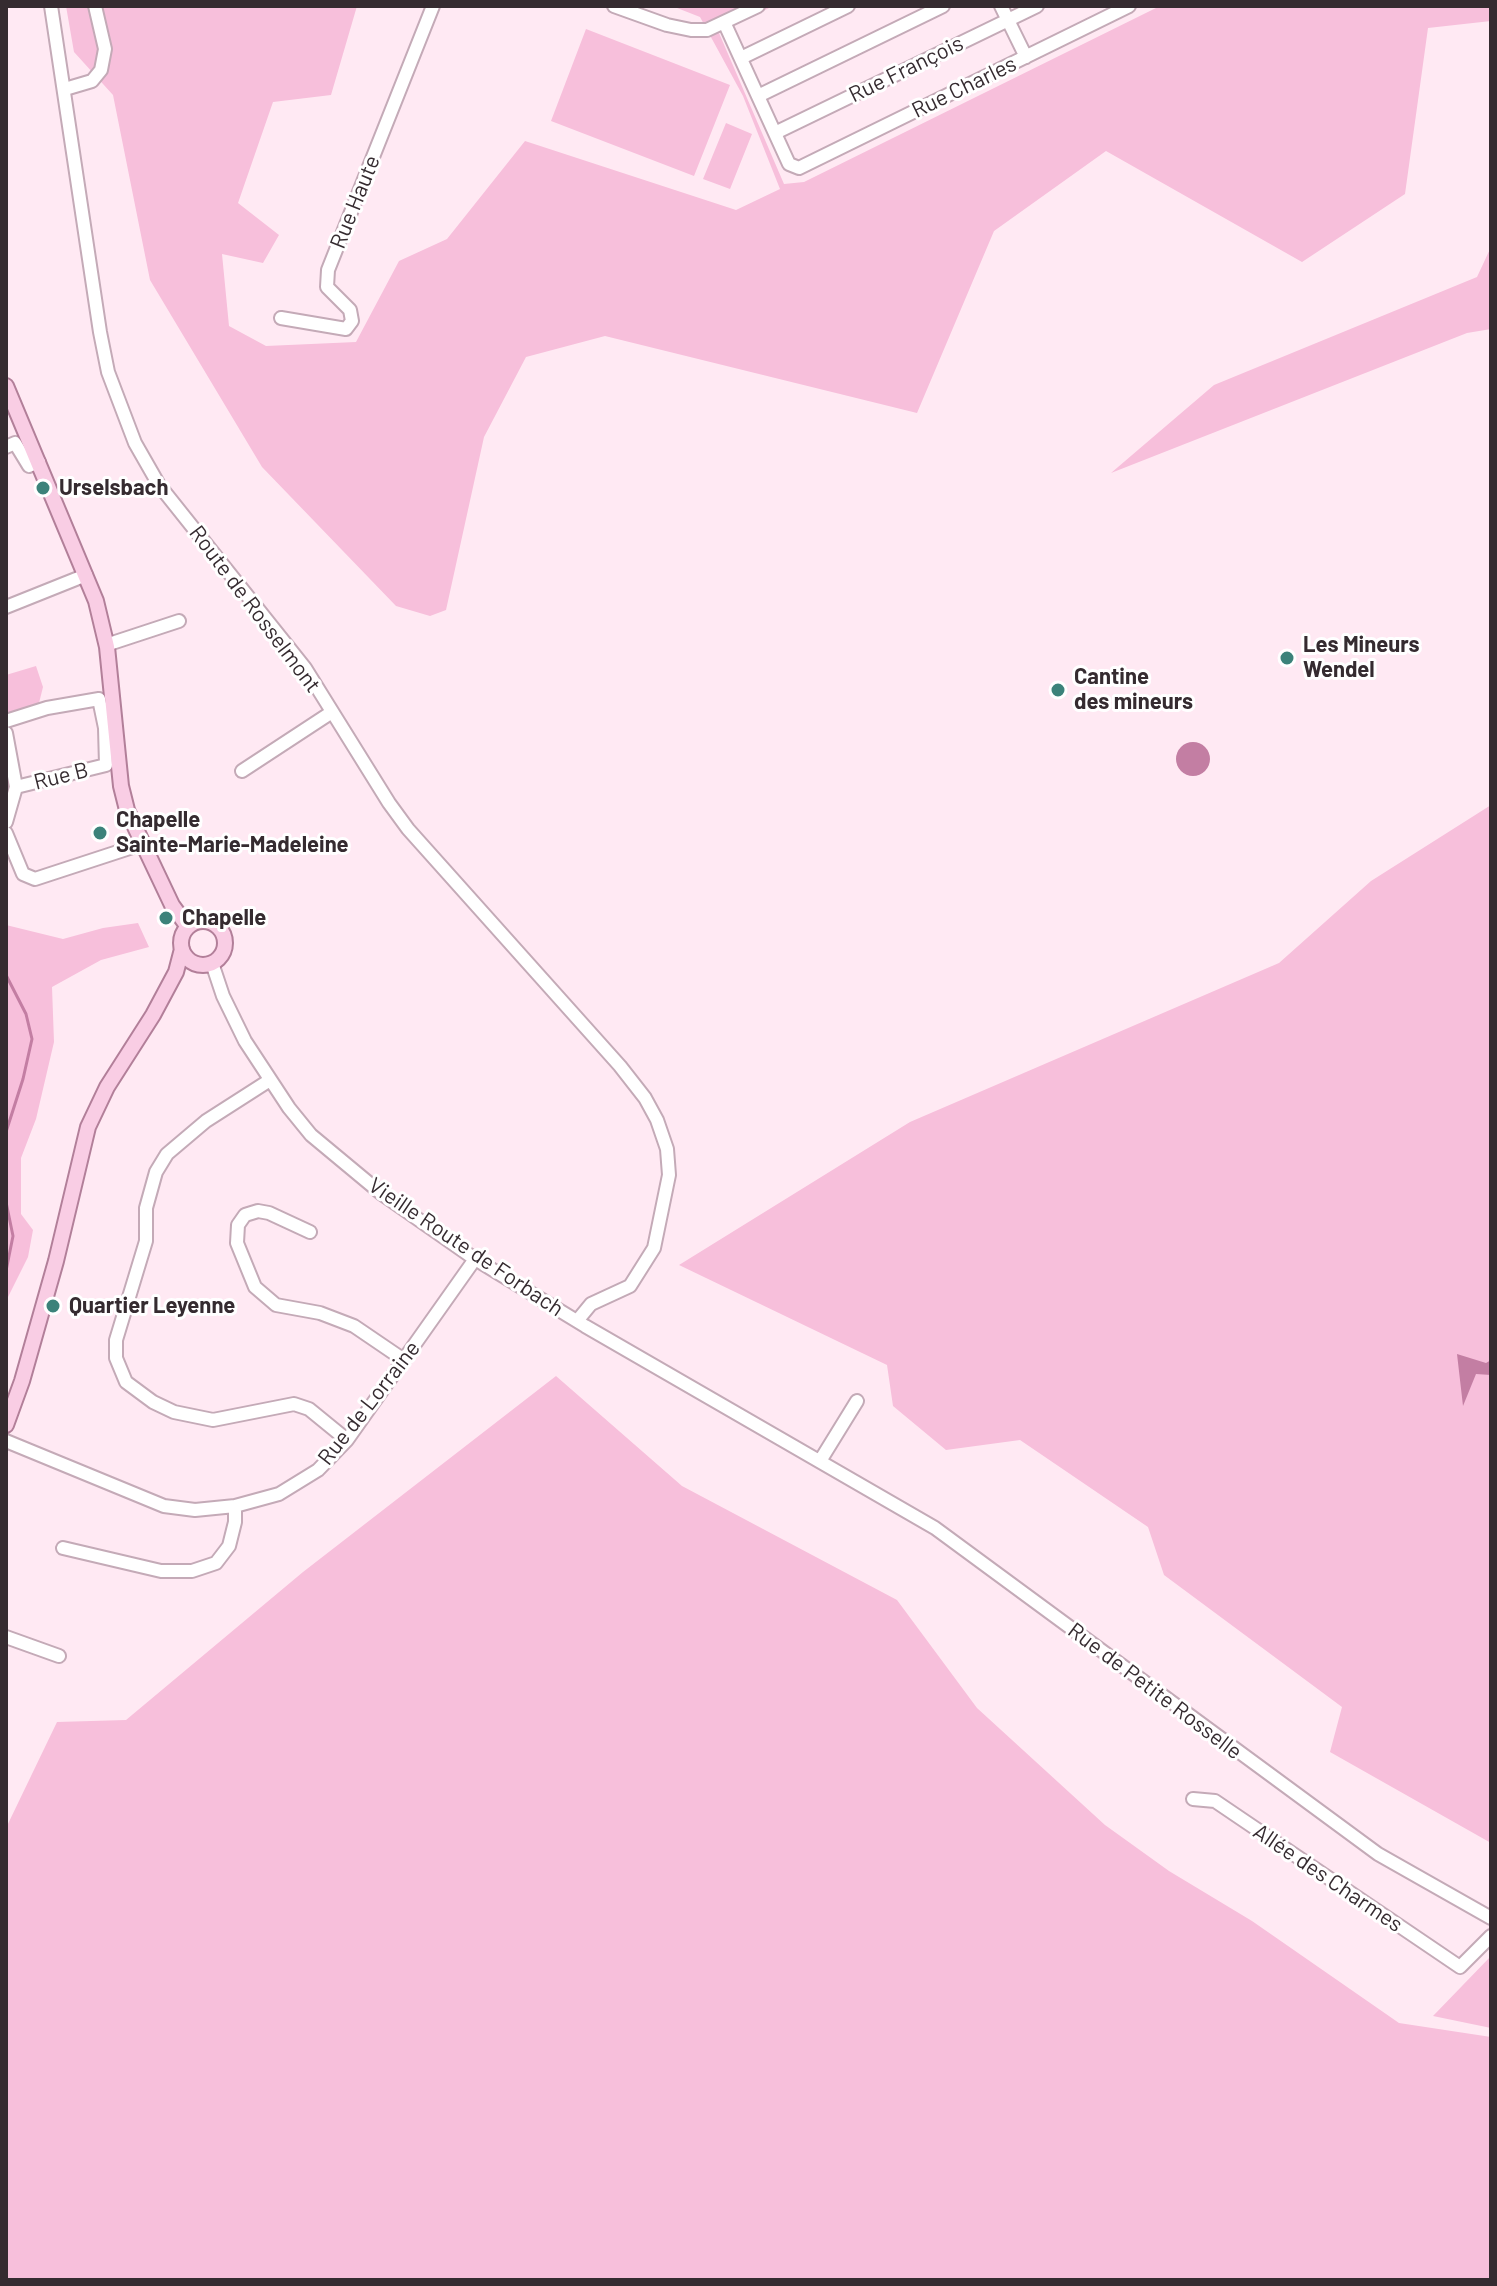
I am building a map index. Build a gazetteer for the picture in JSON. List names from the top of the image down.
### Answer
{
  "streets": {
    "street": [
      "Rue François",
      "Rue Charles",
      "Rue Haute",
      "Route de Rosselmont",
      "Rue B",
      "Vieille Route de Forbach",
      "Rue de Lorraine",
      "Rue de Petite Rosselle",
      "Allée des Charmes"
    ]
  },
  "crossings": [
    ["Rue François", "Rue Charles"],
    ["Route de Rosselmont", "Vieille Route de Forbach"],
    ["Vieille Route de Forbach", "Rue de Lorraine"],
    ["Vieille Route de Forbach", "Rue de Petite Rosselle"]
  ],
  "places": [
    "Urselsbach",
    "Les Mineurs Wendel",
    "Cantine des mineurs",
    "Chapelle Sainte-Marie-Madeleine",
    "Chapelle",
    "Quartier Leyenne"
  ]
}
